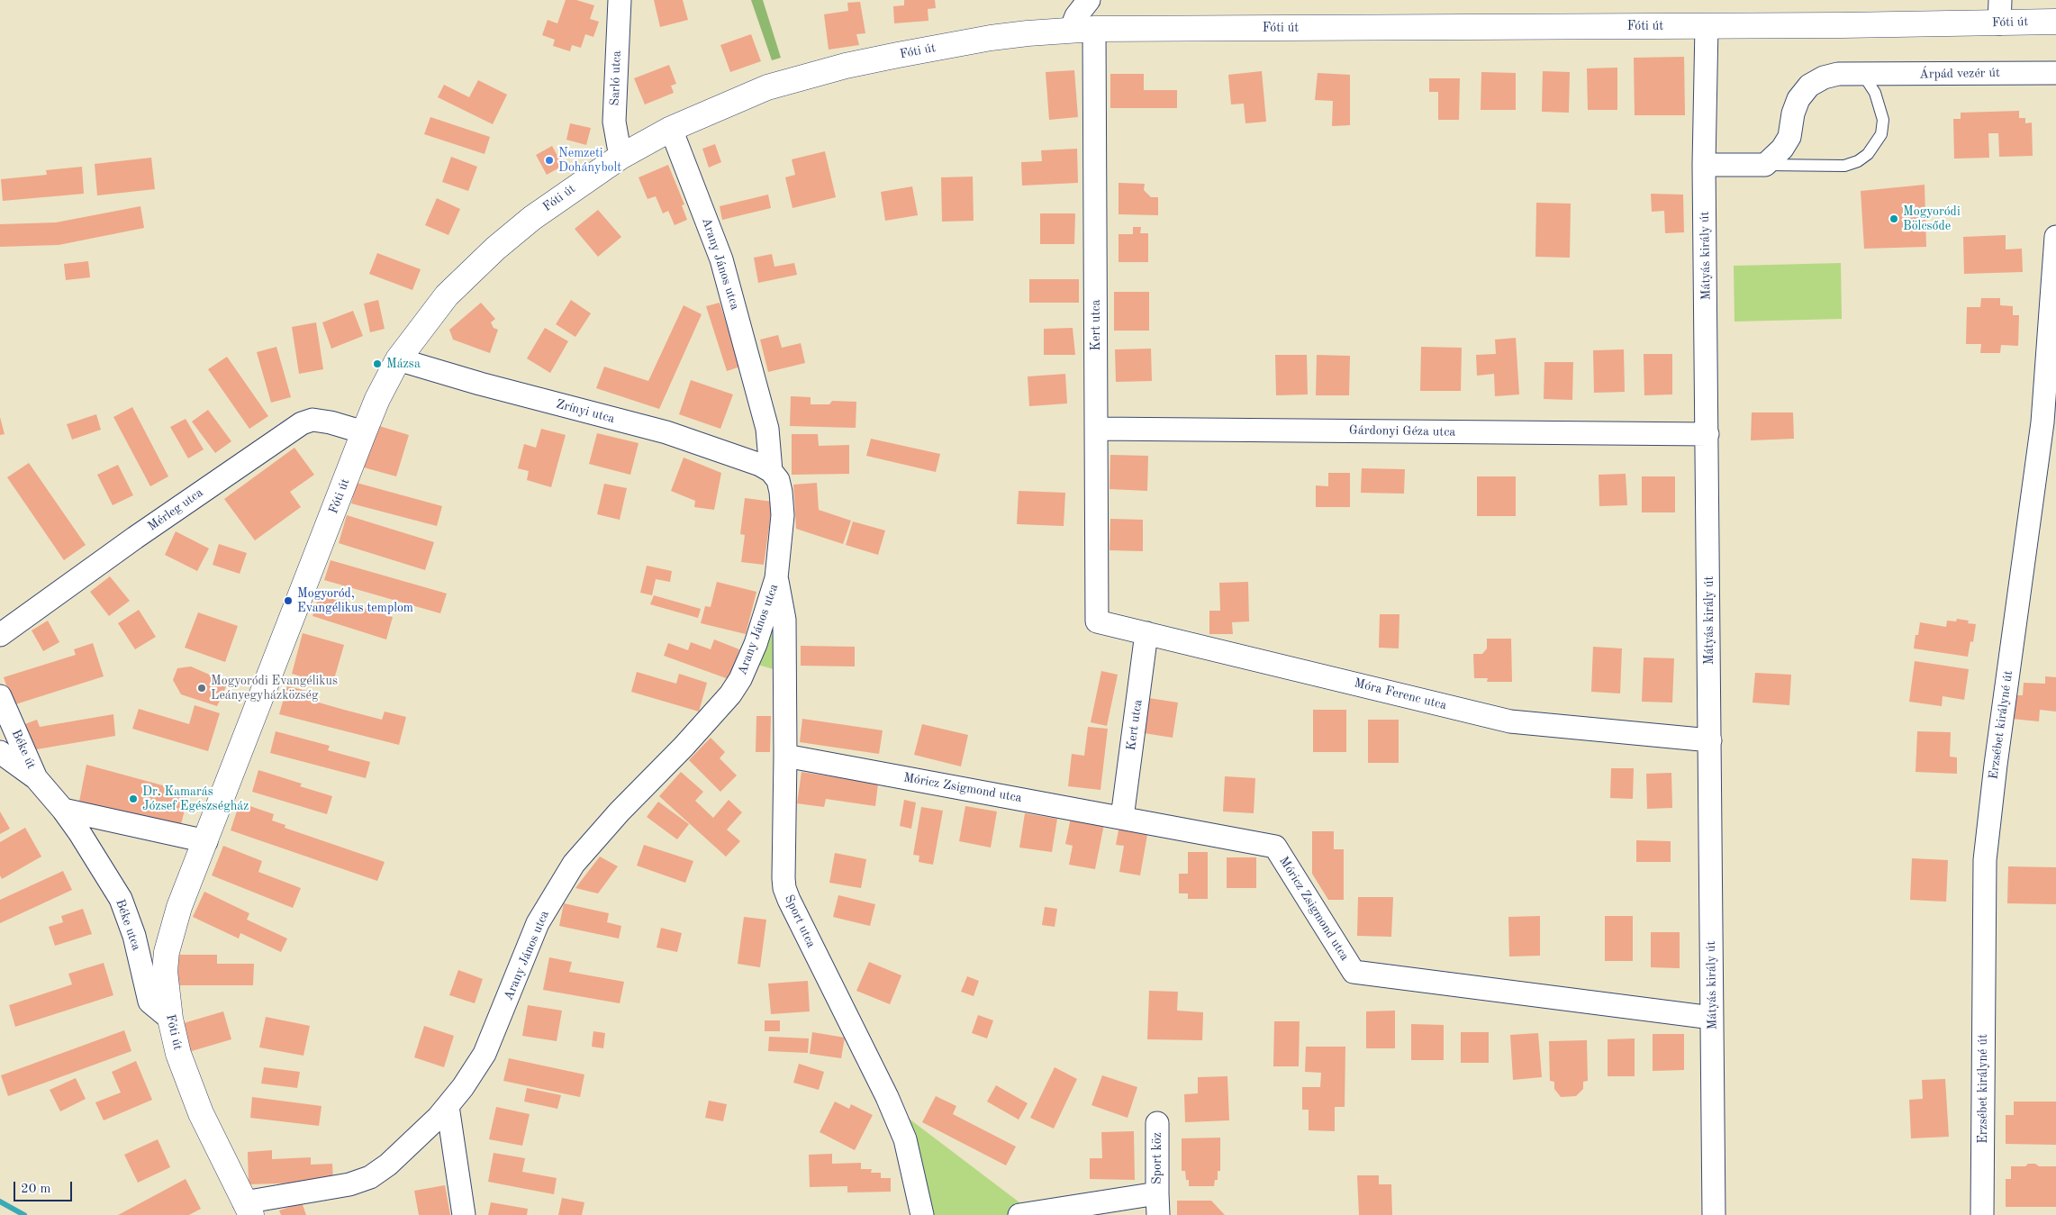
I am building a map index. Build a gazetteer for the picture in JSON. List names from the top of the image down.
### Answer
{
  "streets": {
    "main road": ["Fóti út"],
    "street": [
      "Árpád vezér út",
      "Sarló utca",
      "Mátyás király út",
      "Arany János utca",
      "Kert utca",
      "Zrínyi utca",
      "Gárdonyi Géza utca",
      "Mérleg utca",
      "Móra Ferenc utca",
      "Erzsébet királyné út",
      "Béke út",
      "Móricz Zsigmond utca",
      "Sport utca",
      "Béke utca",
      "Sport köz"
    ]
  },
  "crossings": [
    ["Fóti út", "Sarló utca"],
    ["Fóti út", "Mátyás király út"],
    ["Fóti út", "Arany János utca"],
    ["Fóti út", "Kert utca"],
    ["Fóti út", "Zrínyi utca"],
    ["Fóti út", "Mérleg utca"],
    ["Fóti út", "Béke utca"],
    ["Mátyás király út", "Gárdonyi Géza utca"],
    ["Mátyás király út", "Móra Ferenc utca"],
    ["Mátyás király út", "Móricz Zsigmond utca"],
    ["Arany János utca", "Zrínyi utca"],
    ["Arany János utca", "Sport utca"],
    ["Kert utca", "Gárdonyi Géza utca"],
    ["Kert utca", "Móra Ferenc utca"],
    ["Kert utca", "Móricz Zsigmond utca"],
    ["Béke út", "Béke utca"],
    ["Móricz Zsigmond utca", "Sport utca"]
  ],
  "places": [
    "Nemzeti Dohánybolt",
    "Mogyoródi Bölcsőde",
    "Mázsa",
    "Mogyoród, Evangélikus templom",
    "Mogyoródi Evangélikus Leányegyházközség",
    "Dr. Kamarás József Egészségház"
  ],
  "scale_bar": "20 m"
}
